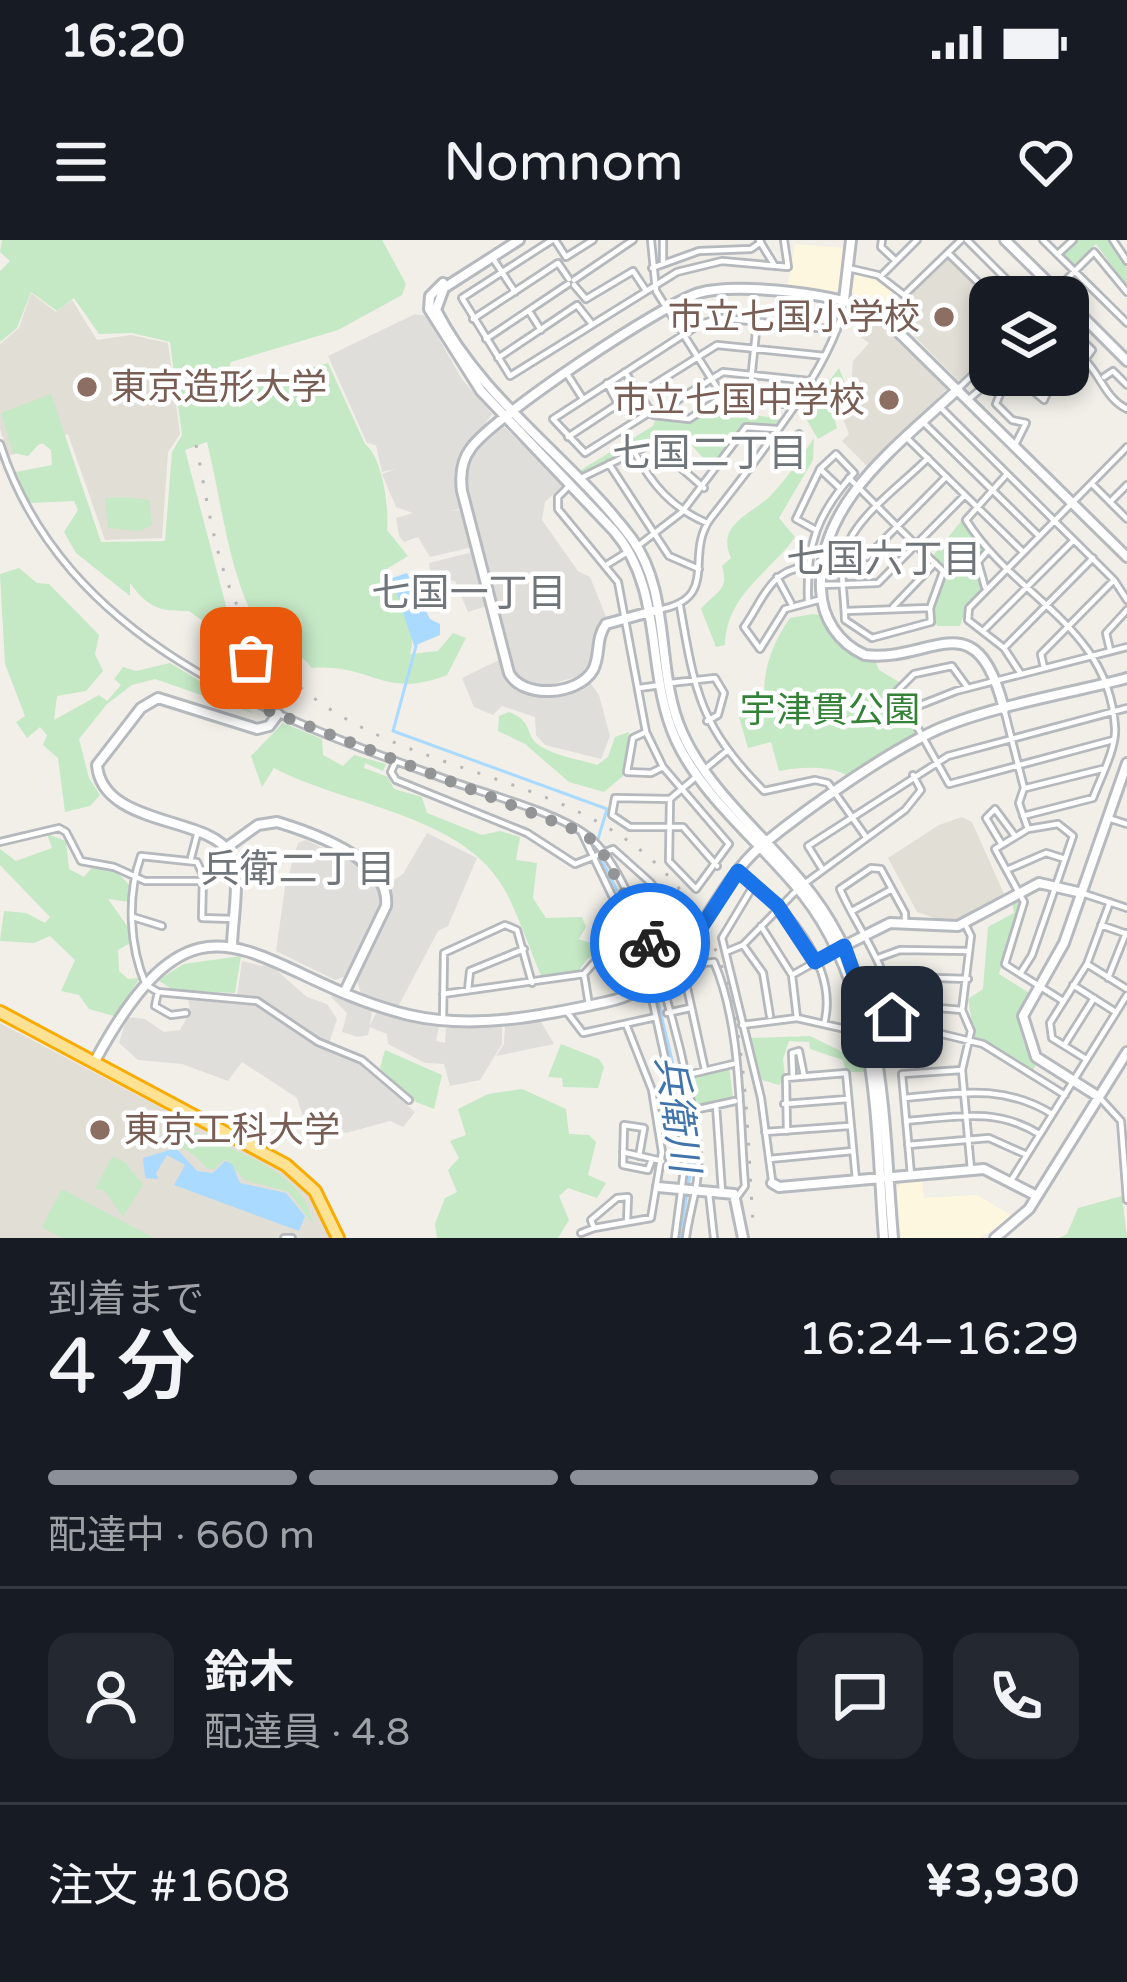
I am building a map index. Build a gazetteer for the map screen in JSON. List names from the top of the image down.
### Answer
{
  "districts": [
    "七国二丁目",
    "七国六丁目",
    "七国一丁目",
    "兵衛二丁目"
  ],
  "water": ["兵衛川"],
  "parks": ["宇津貫公園"],
  "places": [
    "市立七国小学校",
    "東京造形大学",
    "市立七国中学校",
    "東京工科大学"
  ],
  "page": {
    "status": "16:20",
    "header": "Nomnom",
    "heading": ["4 分", "到着まで", "16:24–16:29"],
    "panel": [
      "鈴木",
      "配達員 · 4.8",
      "注文 #1608",
      "¥3,930"
    ],
    "bar": "配達中 · 660 m"
  }
}
